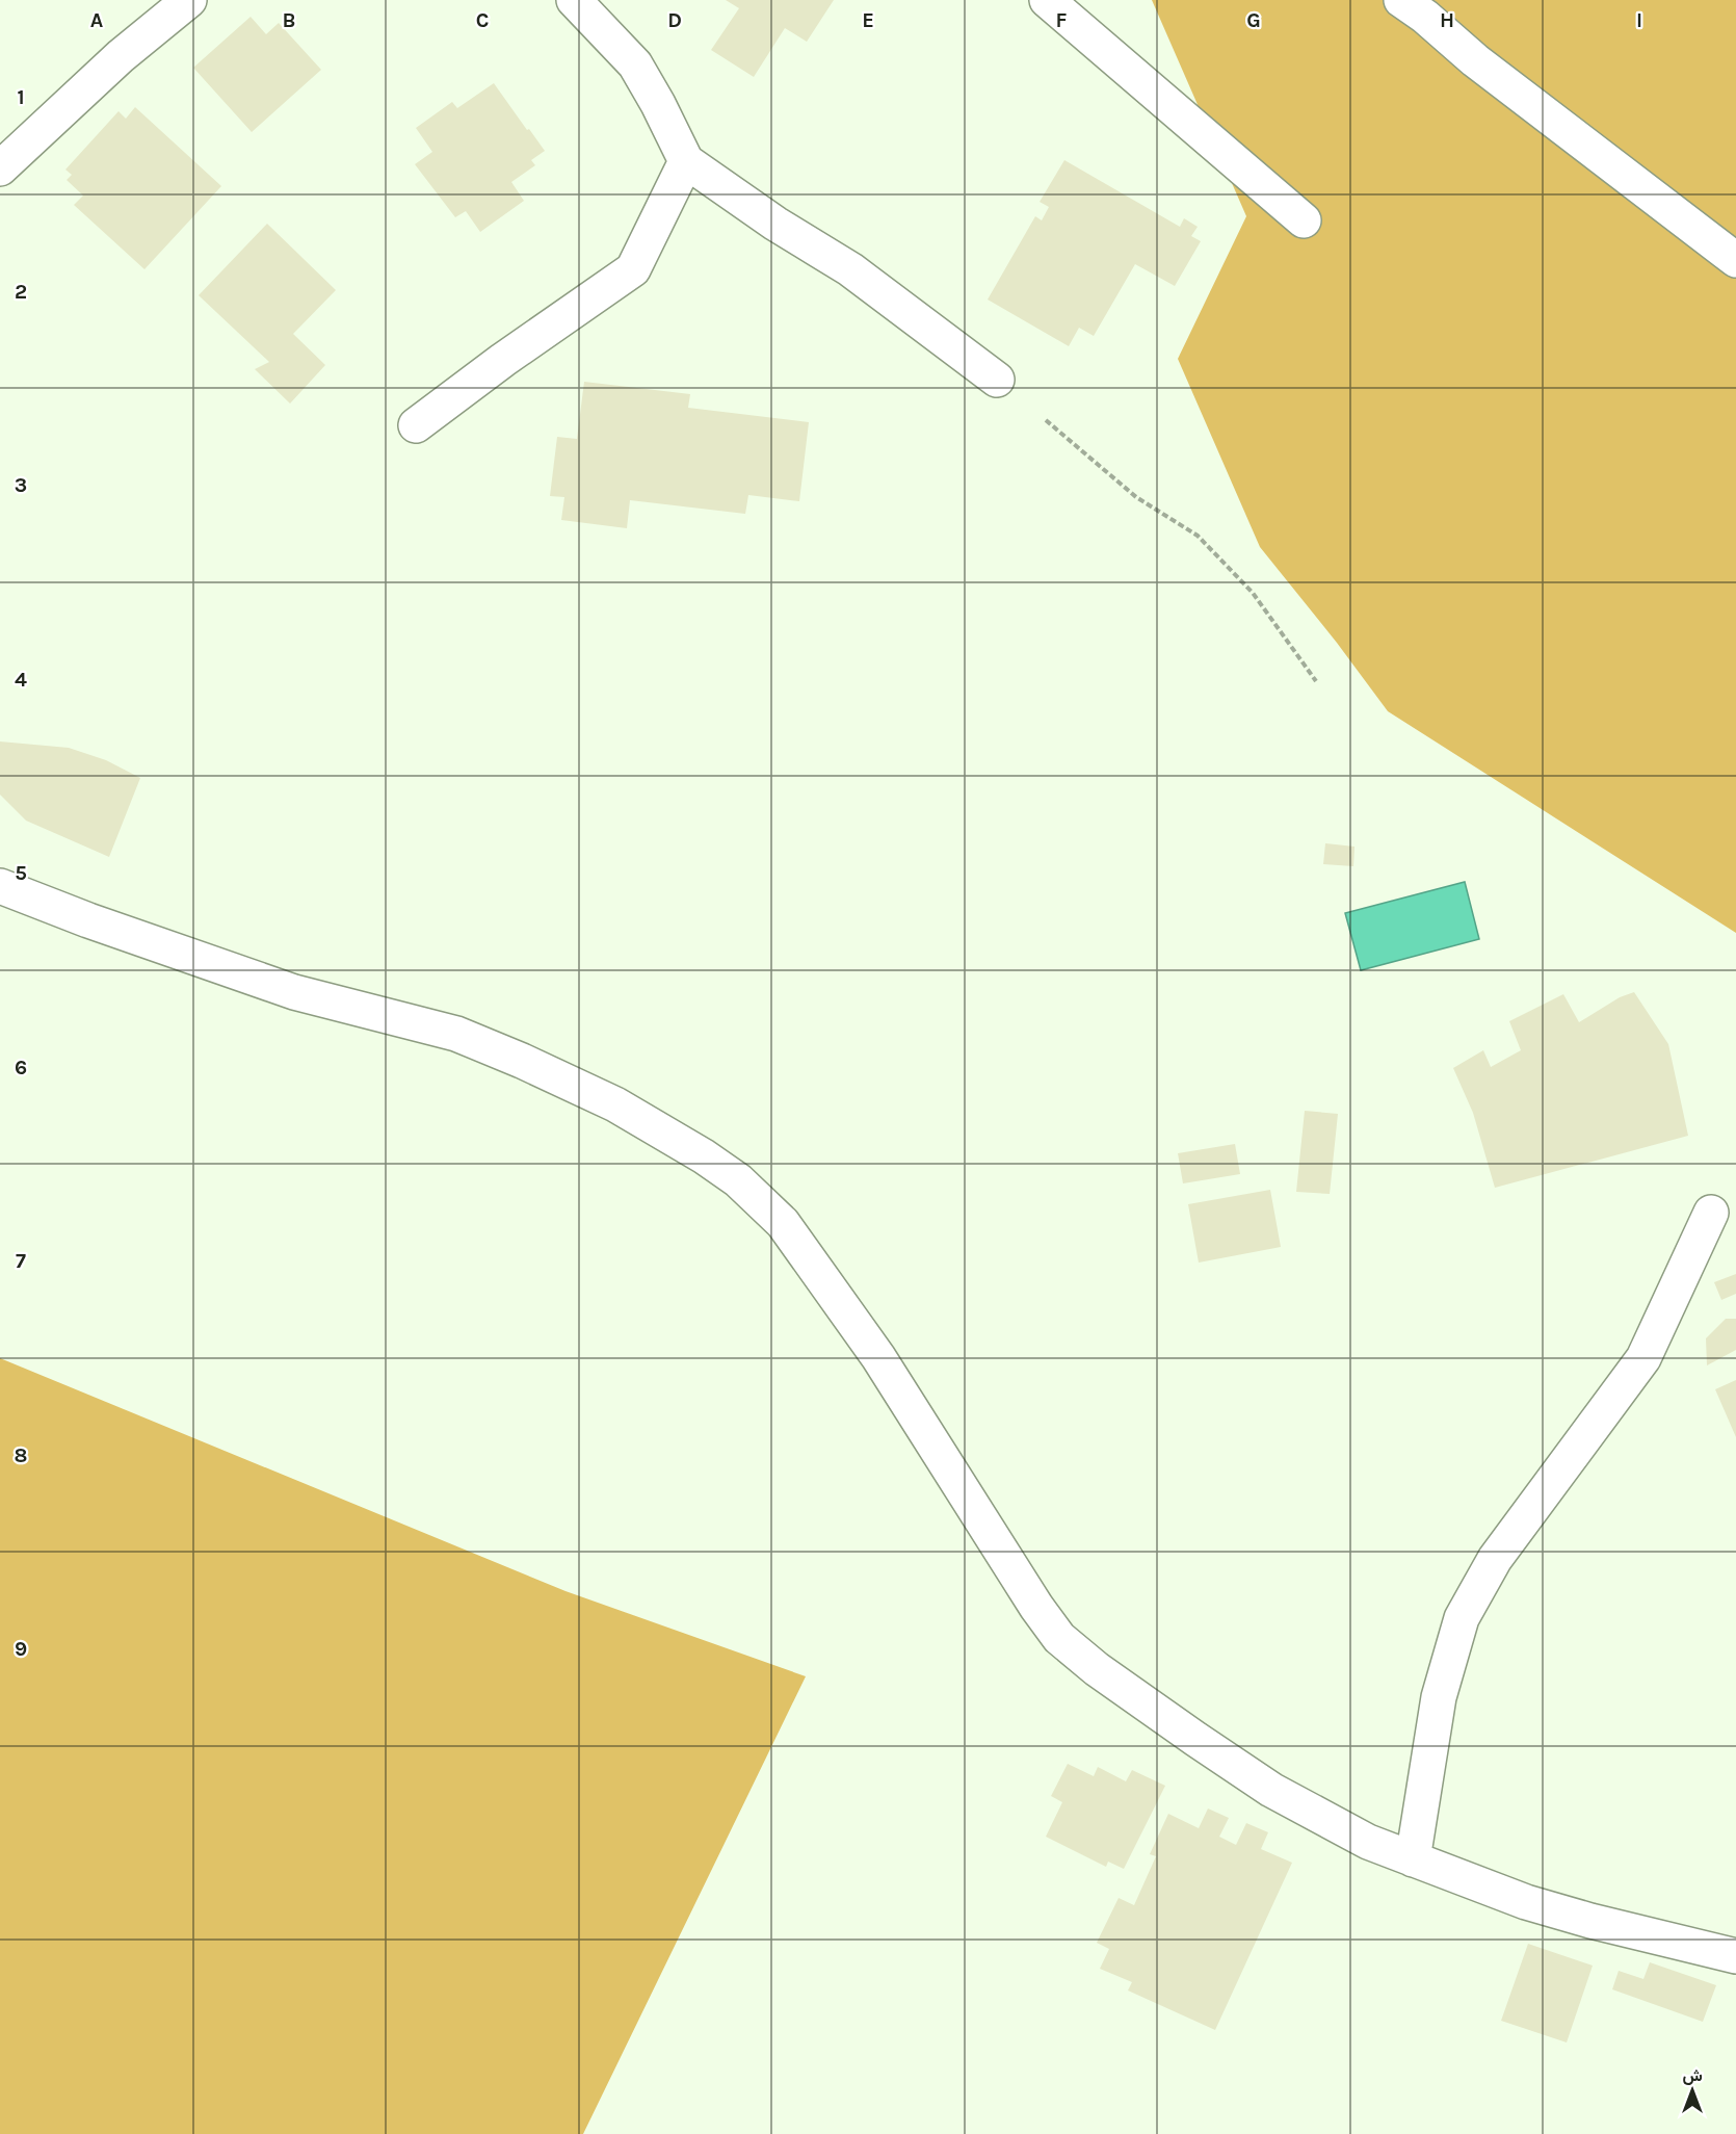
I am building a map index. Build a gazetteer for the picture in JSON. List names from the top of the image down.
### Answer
{
  "north": "top",
  "grid": {
    "columns": [
      "A",
      "B",
      "C",
      "D",
      "E",
      "F",
      "G",
      "H",
      "I"
    ],
    "rows": [
      "1",
      "2",
      "3",
      "4",
      "5",
      "6",
      "7",
      "8",
      "9"
    ]
  }
}
